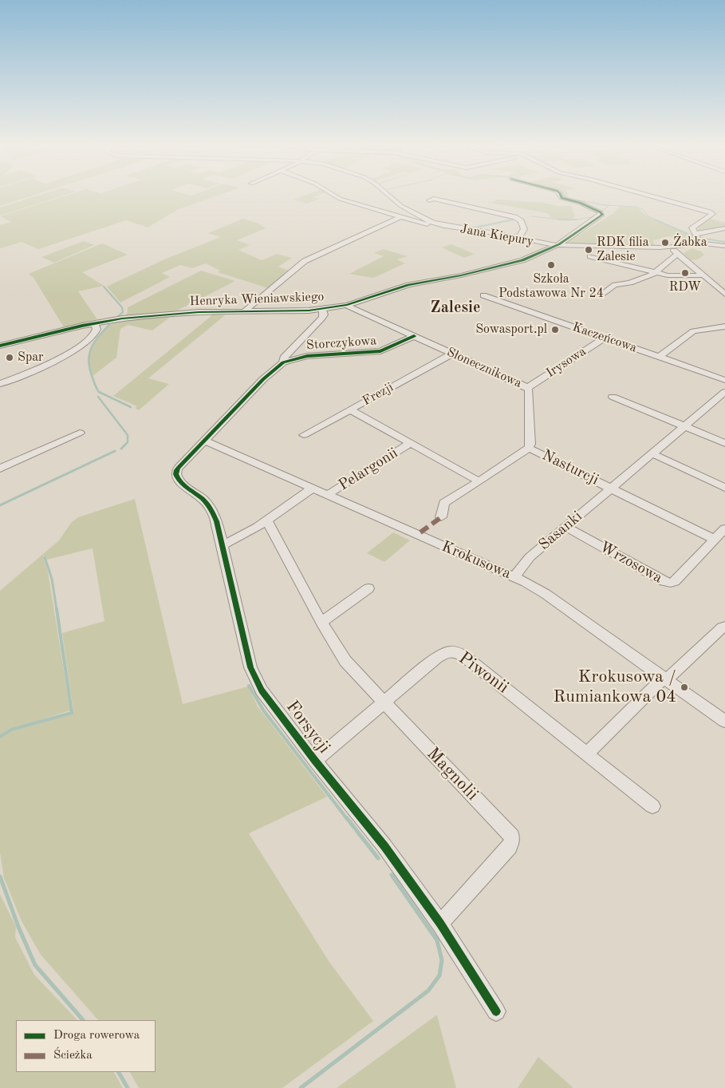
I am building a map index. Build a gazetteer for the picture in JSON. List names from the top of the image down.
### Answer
{
  "streets": {
    "street": [
      "Jana Kiepury",
      "Henryka Wieniawskiego",
      "Kaczeńcowa",
      "Storczykowa",
      "Irysowa",
      "Słonecznikowa",
      "Frezji",
      "Nasturcji",
      "Pelargonii",
      "Sasanki",
      "Krokusowa",
      "Wrzosowa",
      "Piwonii",
      "Forsycji",
      "Magnolii"
    ]
  },
  "crossings": [
    ["Jana Kiepury", "Henryka Wieniawskiego"],
    ["Henryka Wieniawskiego", "Storczykowa"],
    ["Henryka Wieniawskiego", "Słonecznikowa"],
    ["Kaczeńcowa", "Irysowa"],
    ["Storczykowa", "Słonecznikowa"],
    ["Storczykowa", "Krokusowa"],
    ["Storczykowa", "Forsycji"],
    ["Irysowa", "Słonecznikowa"],
    ["Słonecznikowa", "Frezji"],
    ["Słonecznikowa", "Nasturcji"],
    ["Frezji", "Pelargonii"],
    ["Nasturcji", "Sasanki"],
    ["Pelargonii", "Krokusowa"],
    ["Sasanki", "Krokusowa"],
    ["Sasanki", "Wrzosowa"],
    ["Krokusowa", "Forsycji"],
    ["Piwonii", "Forsycji"],
    ["Piwonii", "Magnolii"],
    ["Forsycji", "Magnolii"]
  ],
  "districts": ["Zalesie"],
  "places": [
    "Żabka",
    "RDK filia Zalesie",
    "Szkoła Podstawowa Nr 24",
    "RDW",
    "Sowasport.pl",
    "Spar",
    "Krokusowa / Rumiankowa 04"
  ],
  "legend": ["Droga rowerowa", "Ścieżka"]
}
